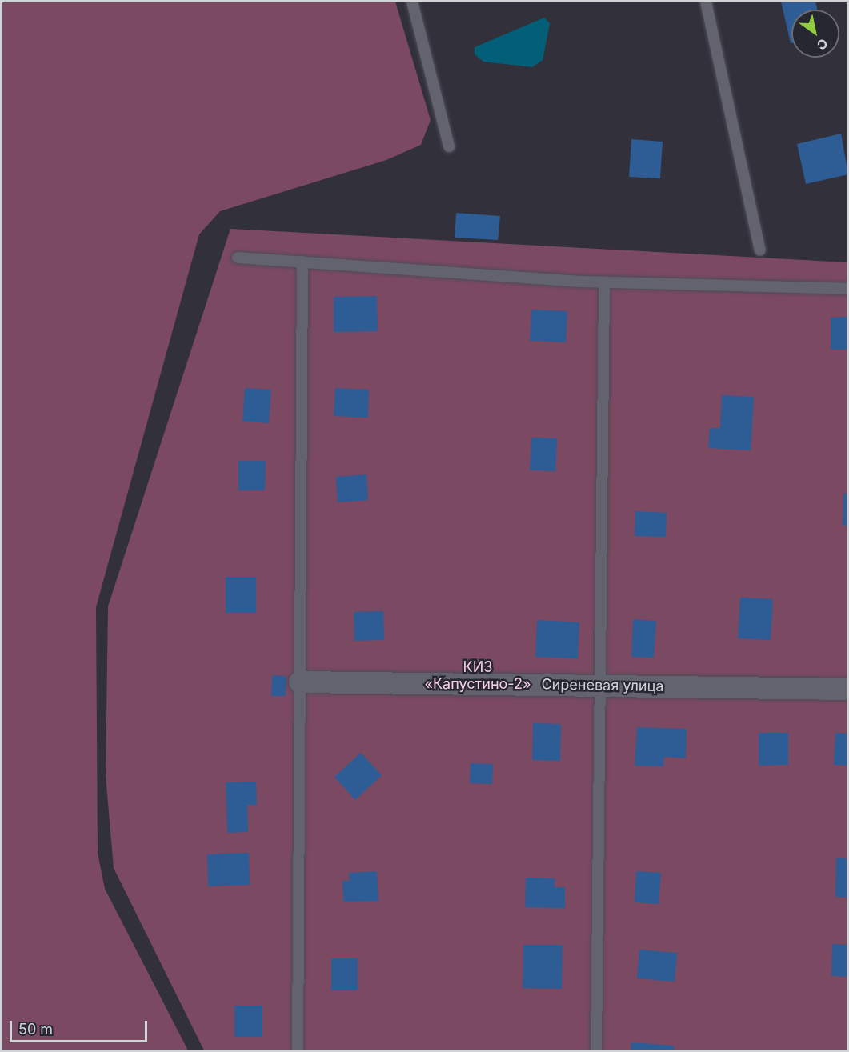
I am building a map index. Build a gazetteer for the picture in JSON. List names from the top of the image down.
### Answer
{
  "streets": {
    "street": ["Сиреневая улица"]
  },
  "parks": ["КИЗ «Капустино-2»"],
  "scale_bar": "50 m",
  "north": "bottom right"
}
